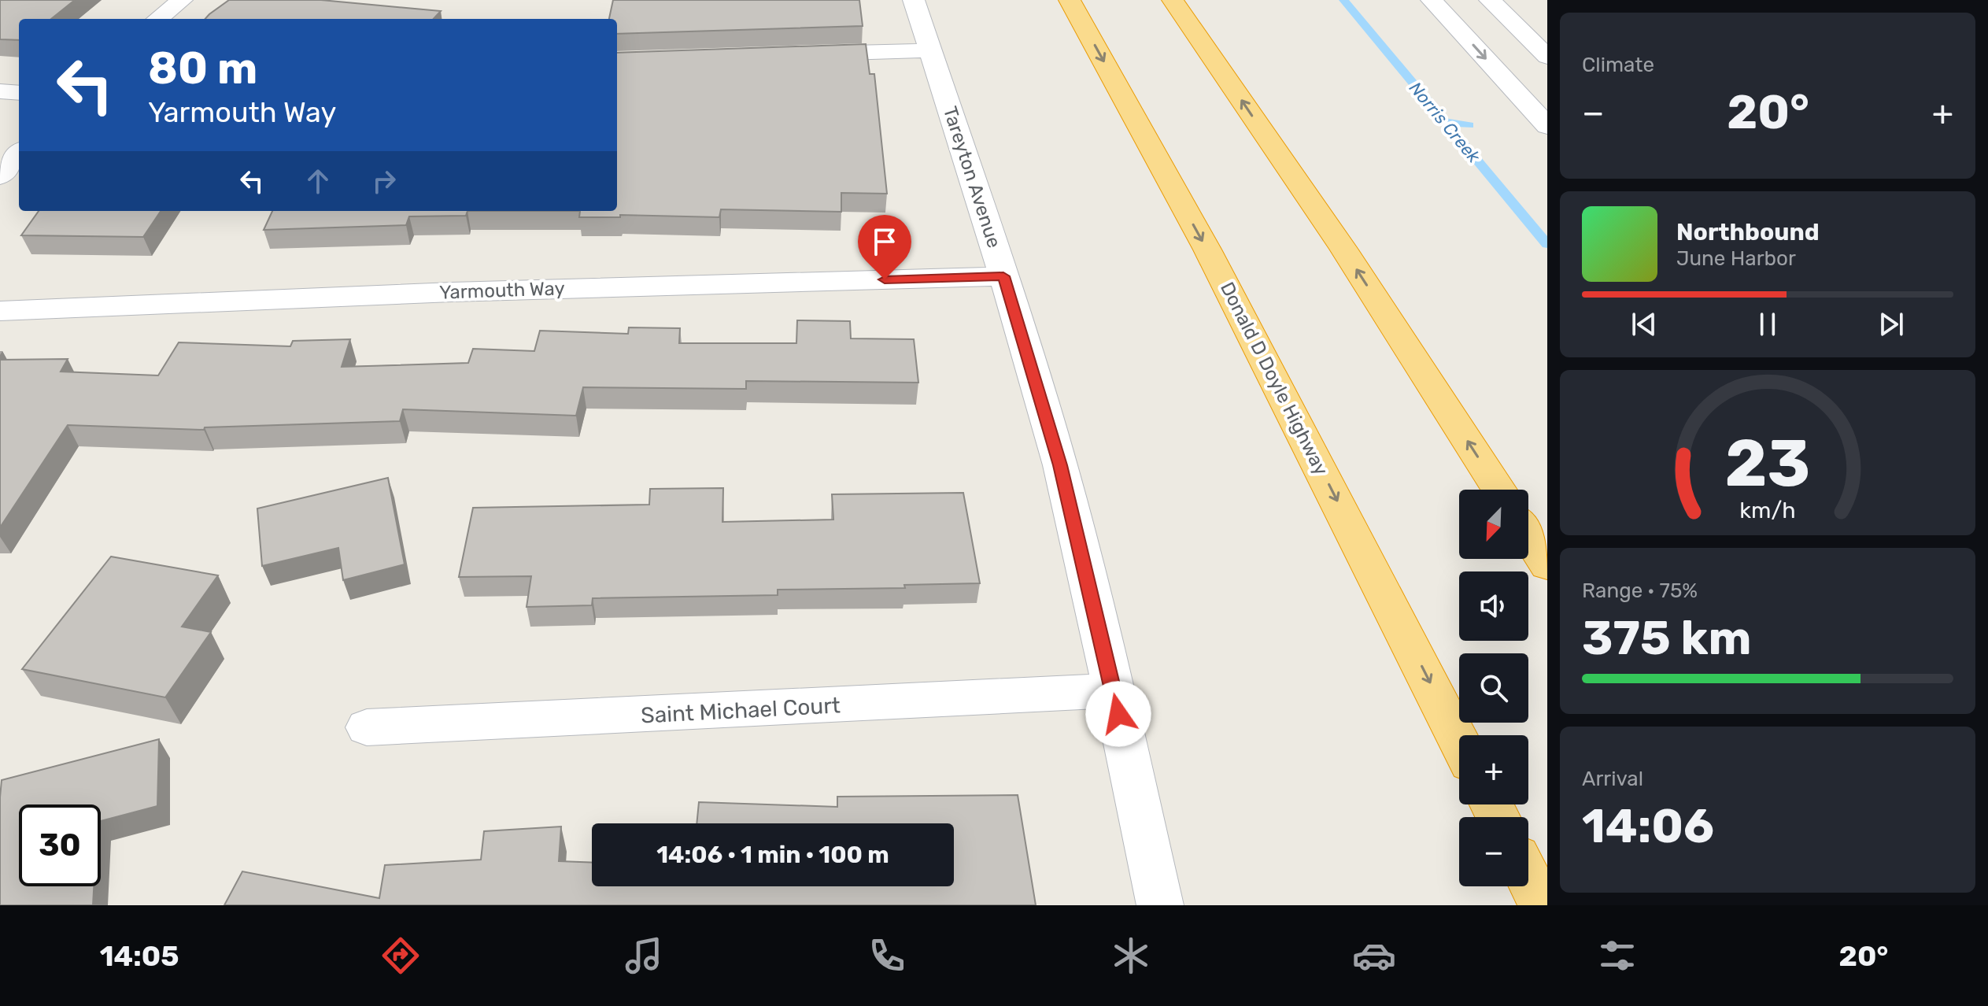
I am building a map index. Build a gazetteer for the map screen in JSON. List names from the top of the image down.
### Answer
{
  "streets": {
    "highway": ["Donald D Doyle Highway"],
    "street": ["Tareyton Avenue", "Yarmouth Way", "Saint Michael Court"]
  },
  "crossings": [
    ["Tareyton Avenue", "Yarmouth Way"],
    ["Tareyton Avenue", "Saint Michael Court"]
  ],
  "water": ["Norris Creek"],
  "north": "bottom left",
  "page": {
    "tile": [
      "Climate",
      ["Range · 75%", "375 km"],
      ["Arrival", "14:06"]
    ],
    "turn": ["80 m", "Yarmouth Way"],
    "heat": ["−", "20°", "+"],
    "song": ["Northbound", "June Harbor"],
    "map_buttons": ["+", "−"],
    "limit": "30",
    "trip": "14:06 · 1 min · 100 m",
    "tabs": ["14:05", "20°"],
    "gauge": ["23", "km/h"]
  }
}
